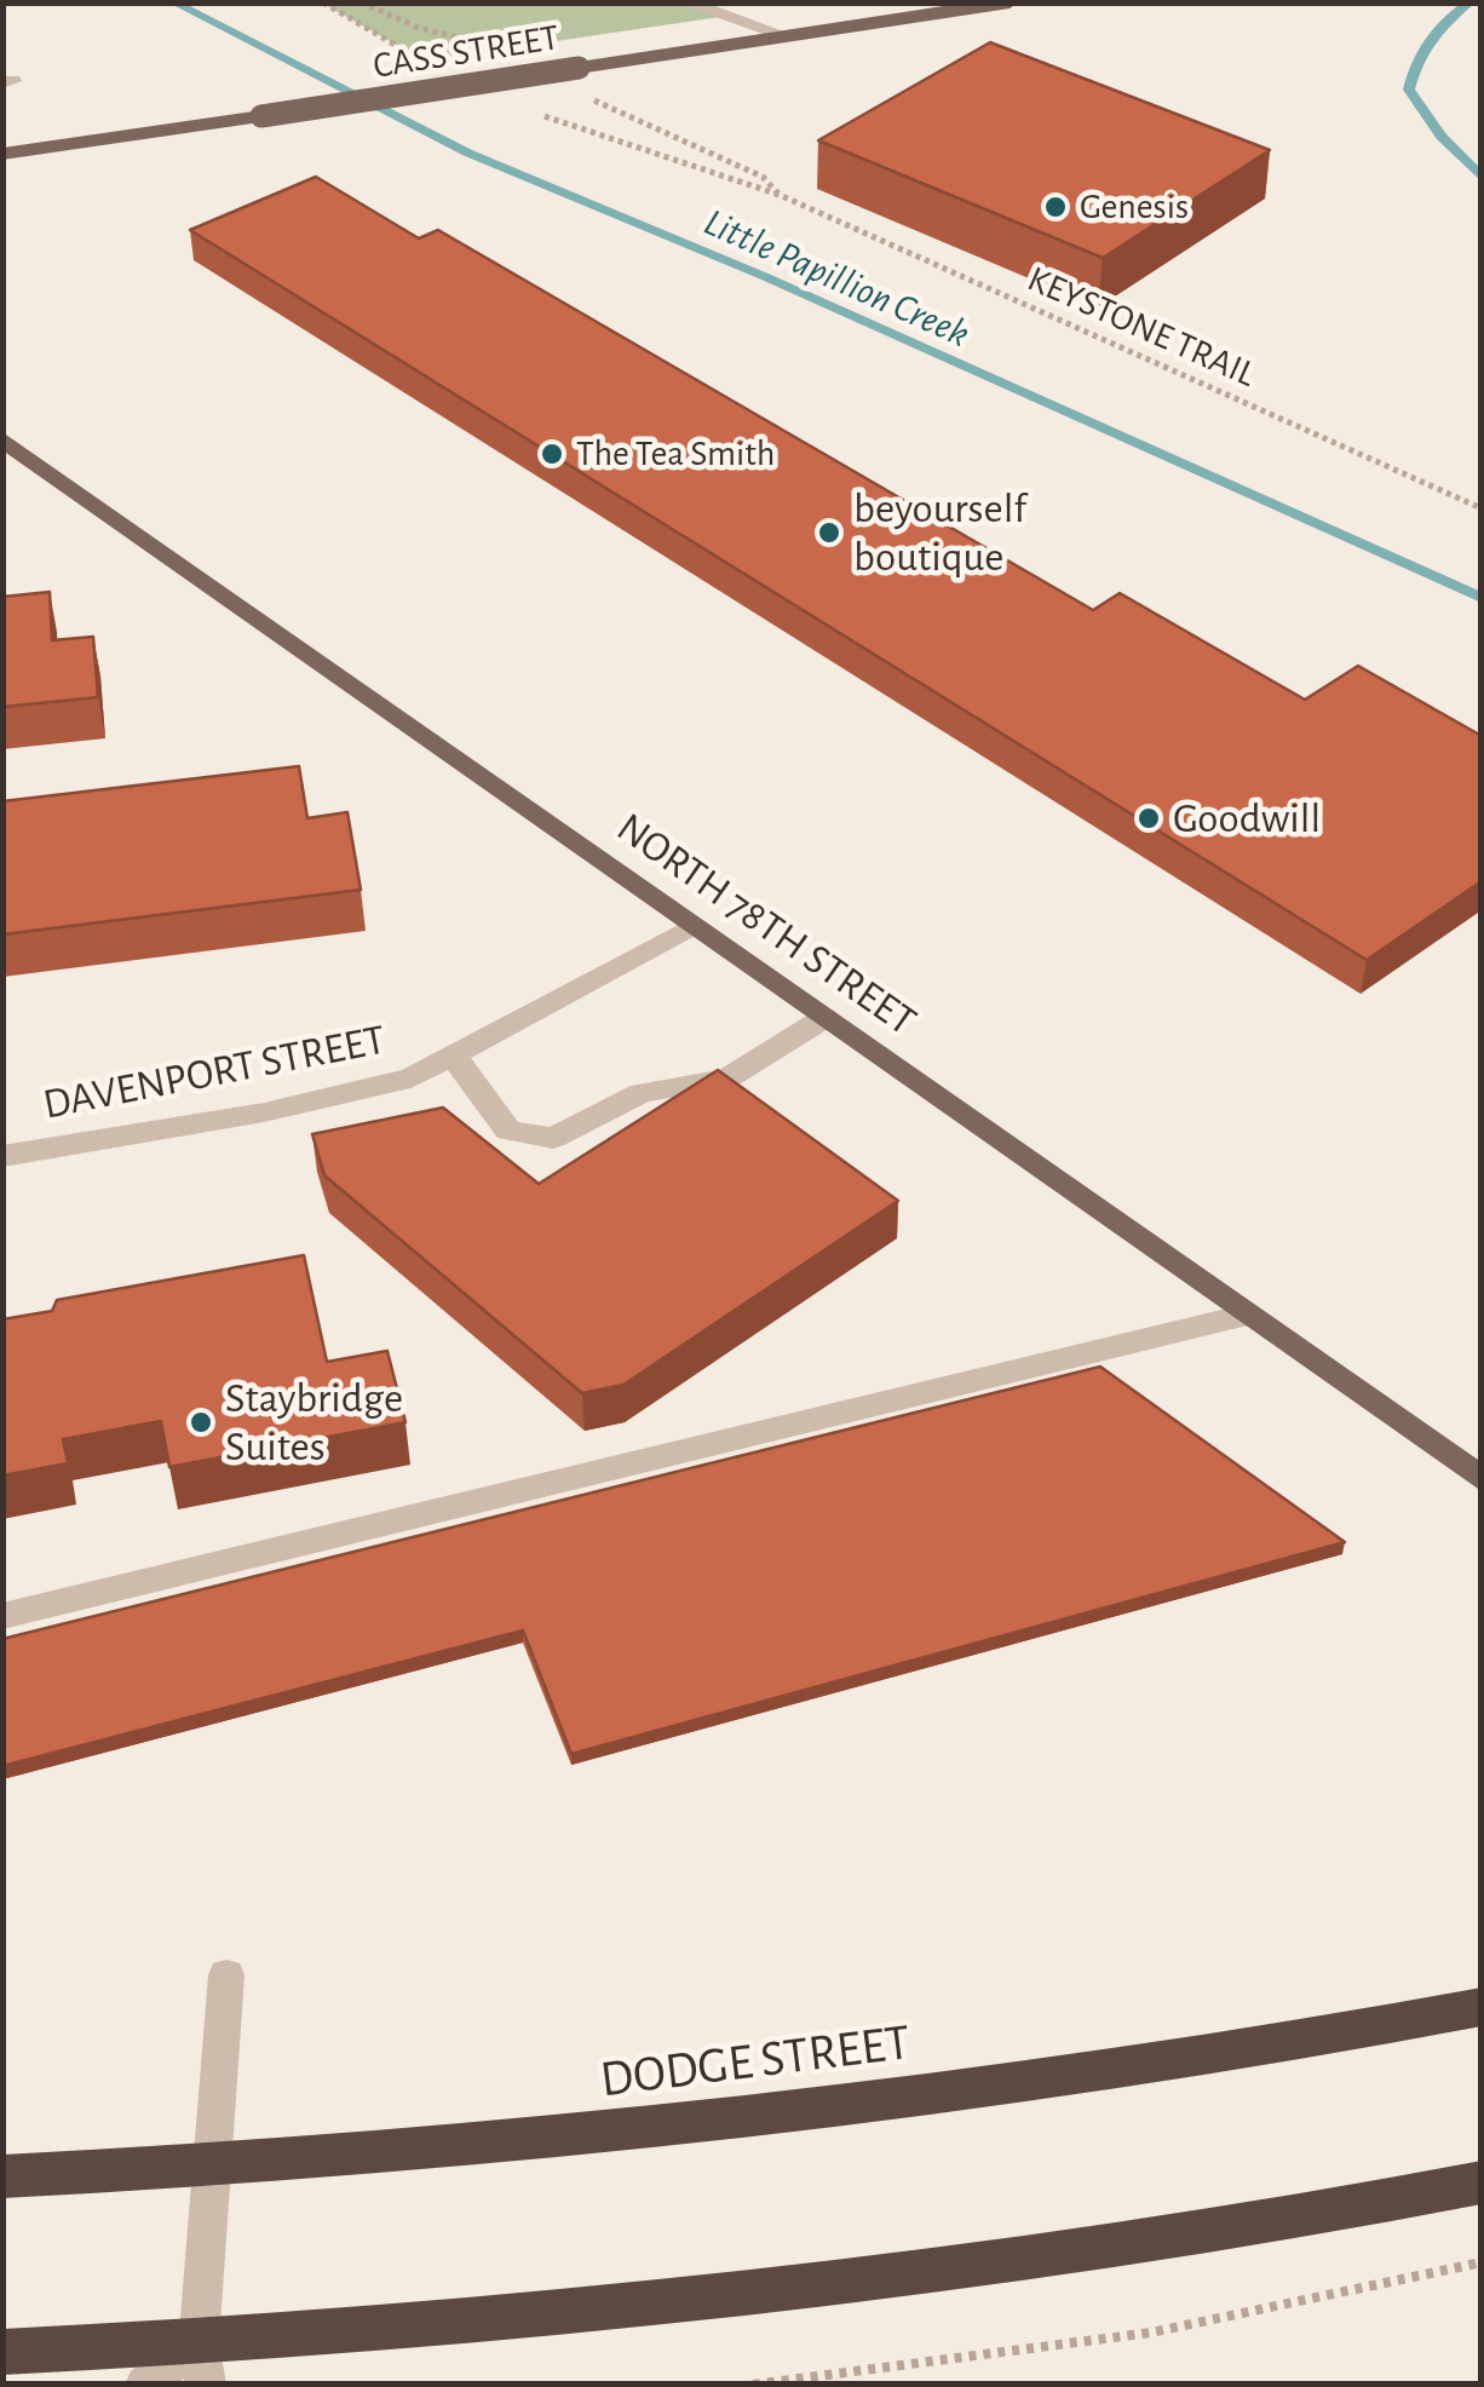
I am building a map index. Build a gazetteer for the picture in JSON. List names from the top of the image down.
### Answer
{
  "streets": {
    "highway": ["DODGE STREET"],
    "main road": ["CASS STREET", "NORTH 78TH STREET"],
    "street": ["DAVENPORT STREET"],
    "path": ["KEYSTONE TRAIL"]
  },
  "crossings": [
    ["NORTH 78TH STREET", "DAVENPORT STREET"]
  ],
  "water": ["Little Papillion Creek"],
  "places": [
    "Genesis",
    "The Tea Smith",
    "beyourself boutique",
    "Goodwill",
    "Staybridge Suites"
  ]
}
